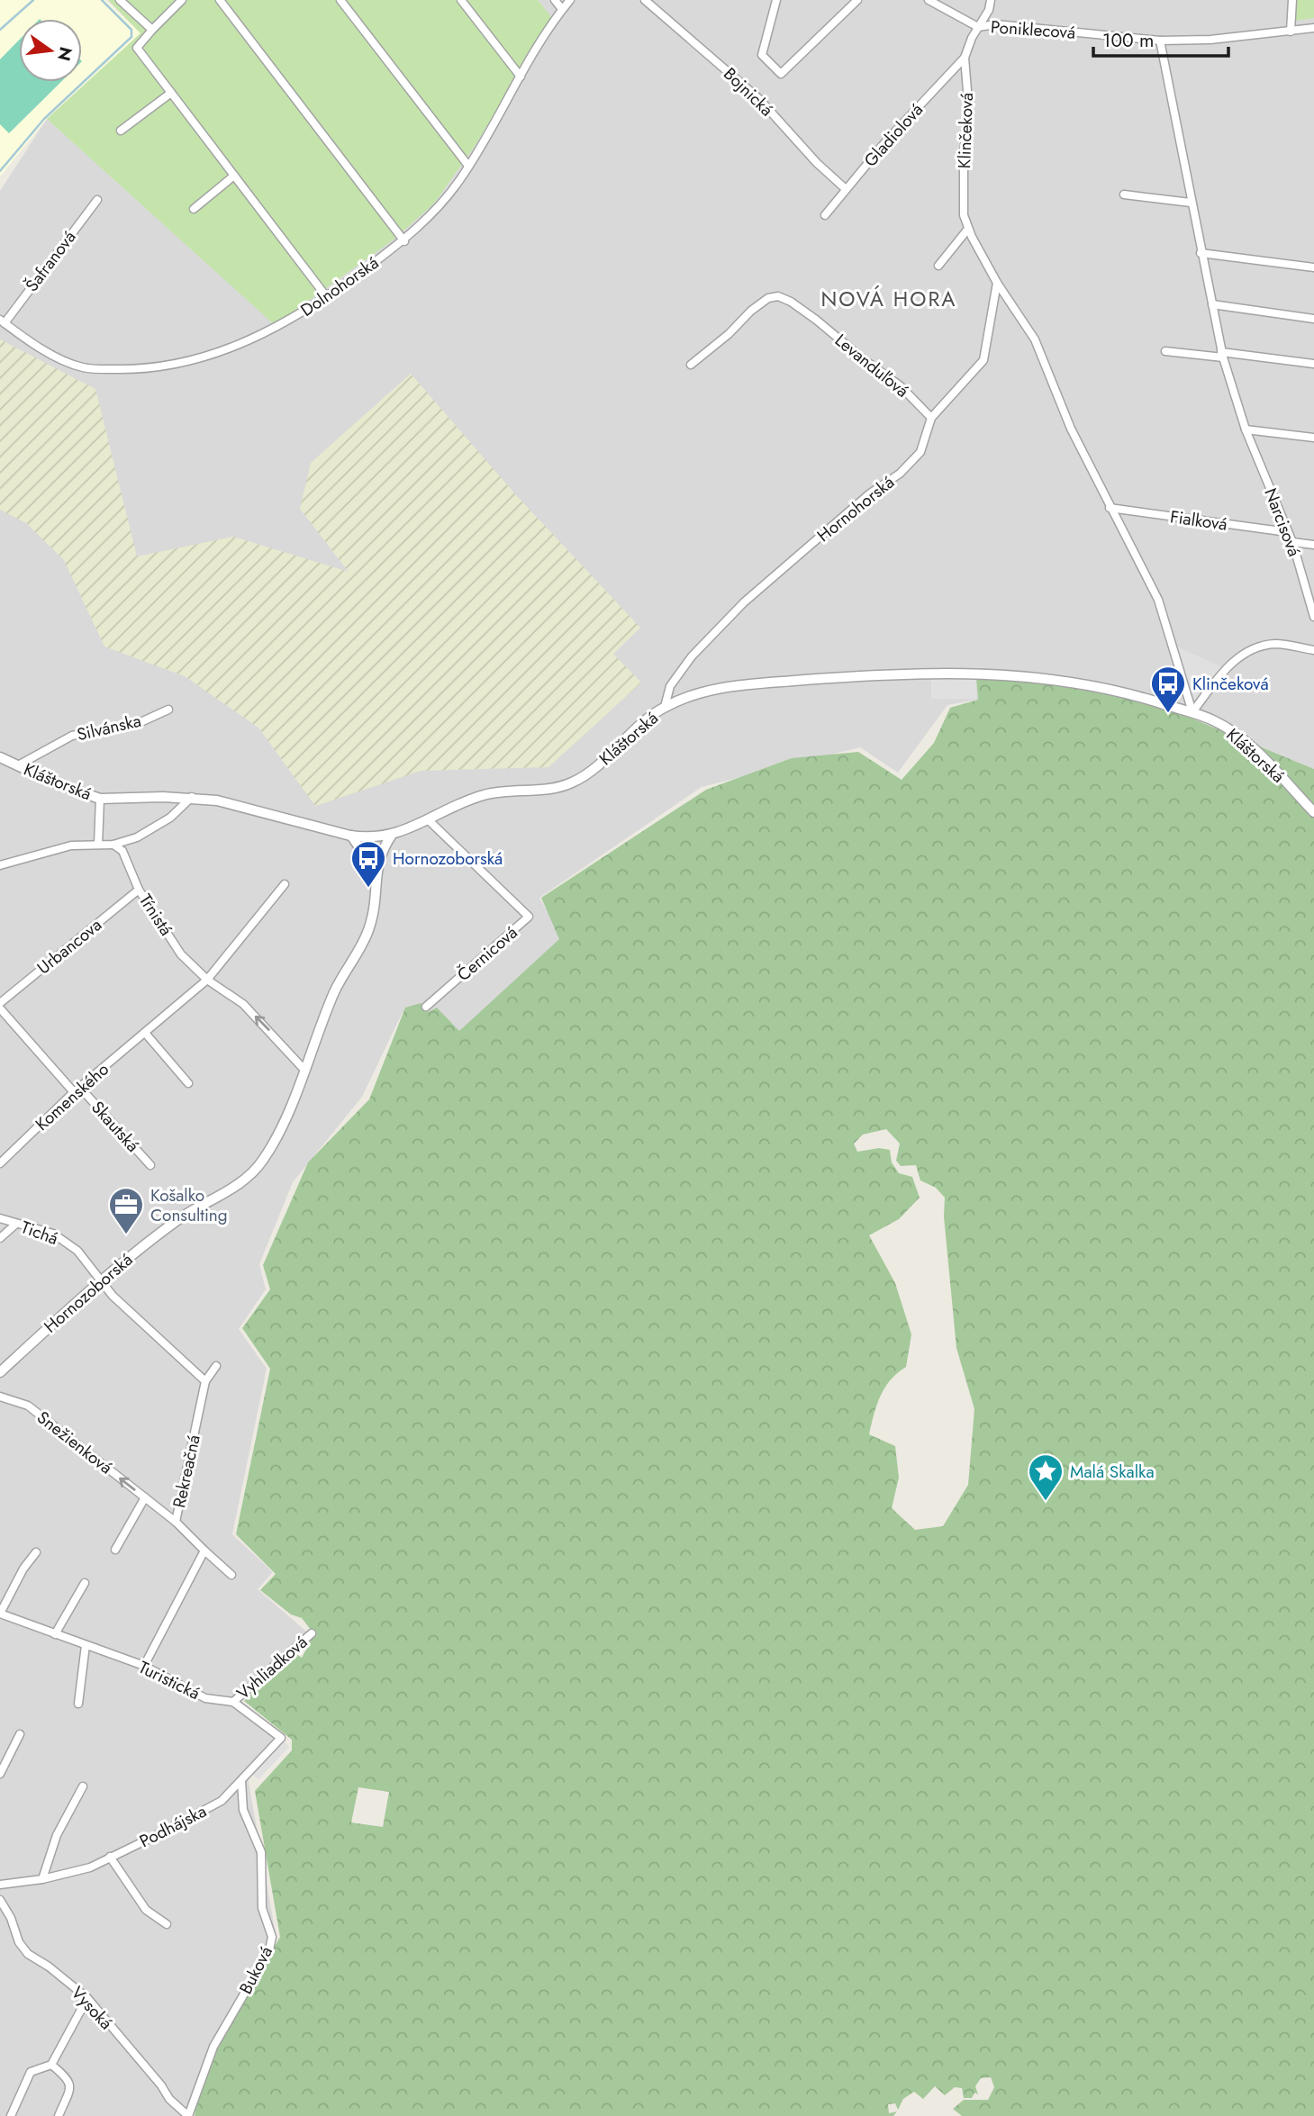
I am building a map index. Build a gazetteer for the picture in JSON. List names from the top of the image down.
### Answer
{
  "streets": {
    "street": [
      "Poniklecová",
      "Bojnická",
      "Klinčeková",
      "Gladiolová",
      "Šafranová",
      "Dolnohorská",
      "Levanduľová",
      "Hornohorská",
      "Fialková",
      "Narcisová",
      "Silvánska",
      "Kláštorská",
      "Tŕnistá",
      "Urbancova",
      "Černicová",
      "Komenského",
      "Skautská",
      "Tichá",
      "Hornozoborská",
      "Snežienková",
      "Rekreačná",
      "Vyhliadková",
      "Turistická",
      "Podhájska",
      "Buková",
      "Vysoká"
    ]
  },
  "crossings": [
    ["Poniklecová", "Klinčeková"],
    ["Poniklecová", "Narcisová"],
    ["Bojnická", "Gladiolová"],
    ["Klinčeková", "Gladiolová"],
    ["Klinčeková", "Hornohorská"],
    ["Klinčeková", "Fialková"],
    ["Klinčeková", "Kláštorská"],
    ["Šafranová", "Dolnohorská"],
    ["Levanduľová", "Hornohorská"],
    ["Hornohorská", "Kláštorská"],
    ["Fialková", "Narcisová"],
    ["Silvánska", "Kláštorská"],
    ["Kláštorská", "Černicová"],
    ["Kláštorská", "Hornozoborská"],
    ["Tŕnistá", "Urbancova"],
    ["Tŕnistá", "Komenského"],
    ["Tŕnistá", "Hornozoborská"],
    ["Komenského", "Skautská"],
    ["Tichá", "Hornozoborská"],
    ["Snežienková", "Rekreačná"],
    ["Vyhliadková", "Turistická"],
    ["Turistická", "Podhájska"],
    ["Podhájska", "Buková"],
    ["Buková", "Vysoká"]
  ],
  "one_way": ["Tŕnistá", "Snežienková"],
  "districts": ["NOVÁ HORA"],
  "places": {
    "bus stop": ["Klinčeková", "Hornozoborská"],
    "office": ["Košalko Consulting"],
    "place": ["Malá Skalka"]
  },
  "scale_bar": "100 m",
  "north": "right"
}
